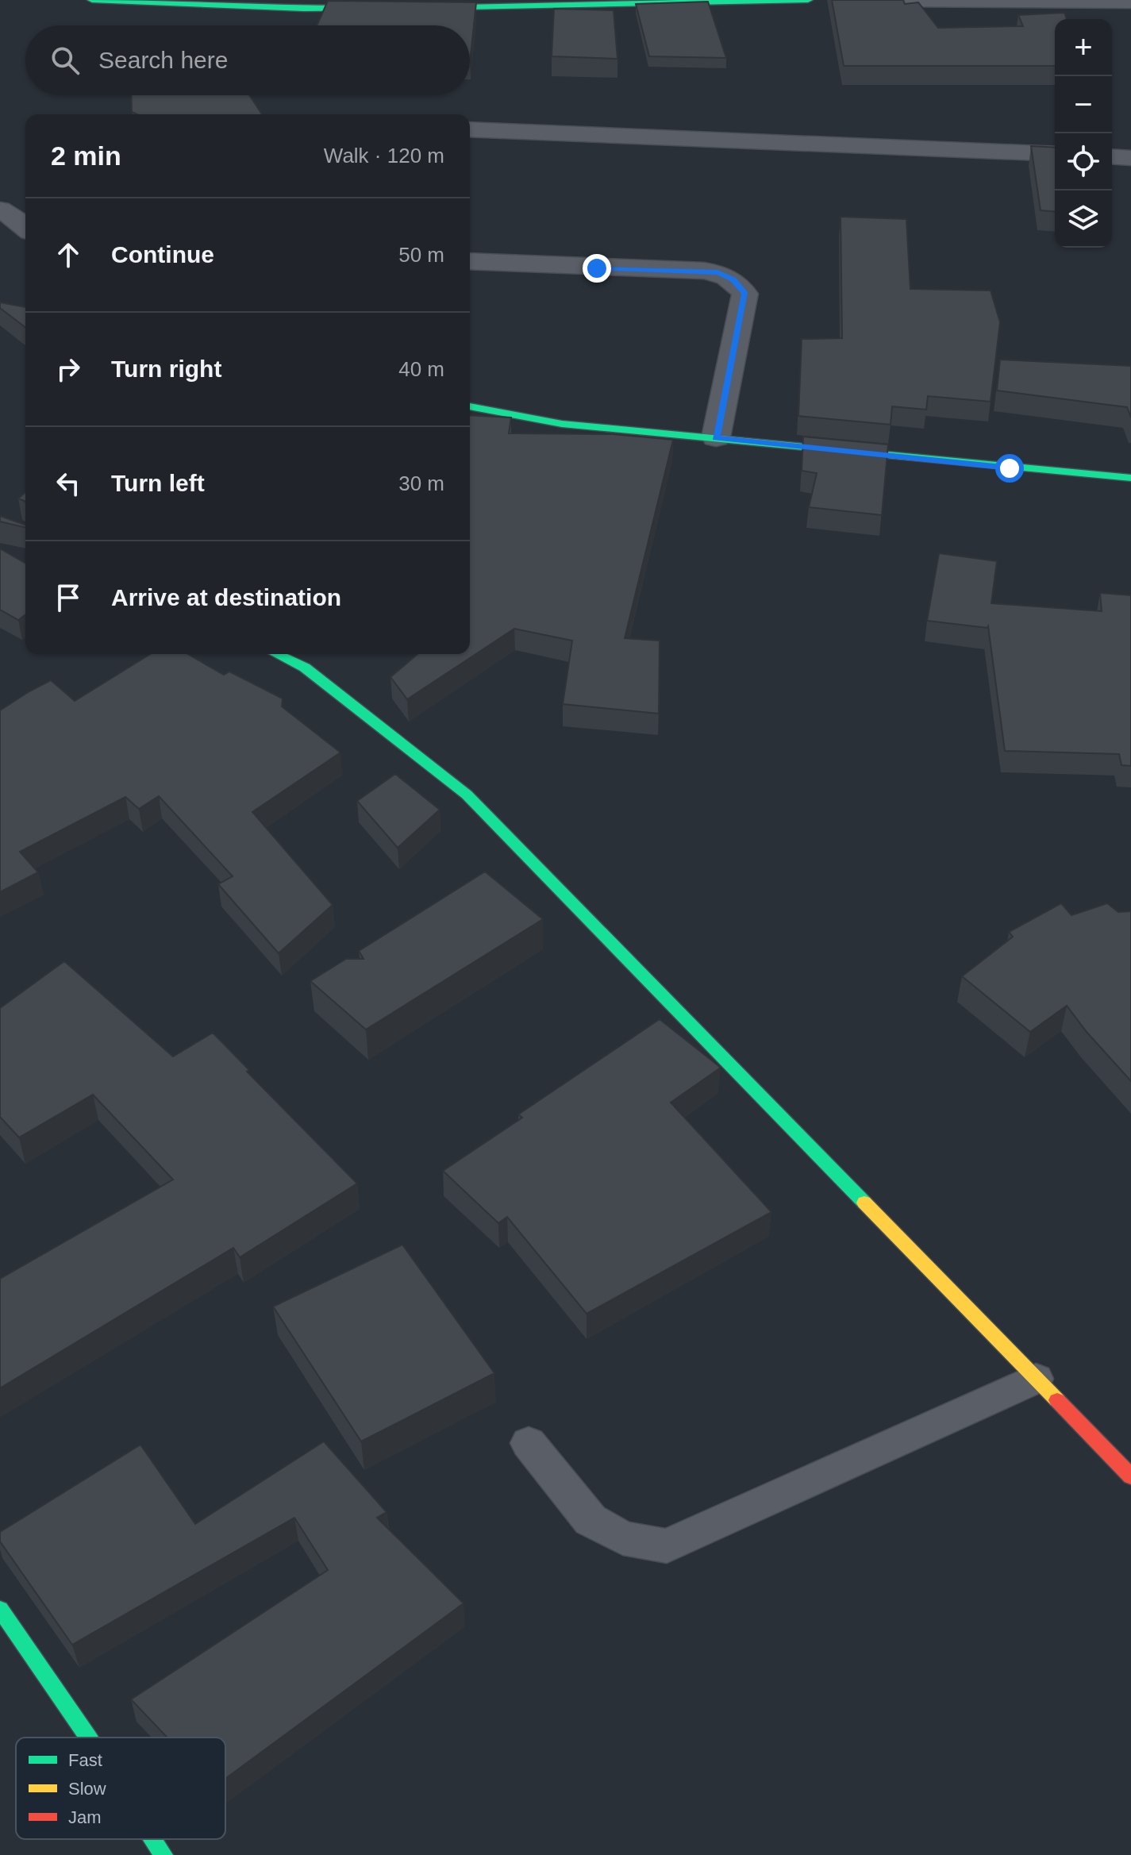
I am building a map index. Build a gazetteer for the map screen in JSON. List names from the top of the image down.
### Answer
{
  "legend": ["Fast", "Slow", "Jam"],
  "page": {
    "map_buttons": ["+", "−"],
    "search": "Search here",
    "heading": ["2 min", "Walk · 120 m"],
    "list": [
      ["Continue", "50 m"],
      ["Turn right", "40 m"],
      ["Turn left", "30 m"],
      "Arrive at destination"
    ]
  }
}
